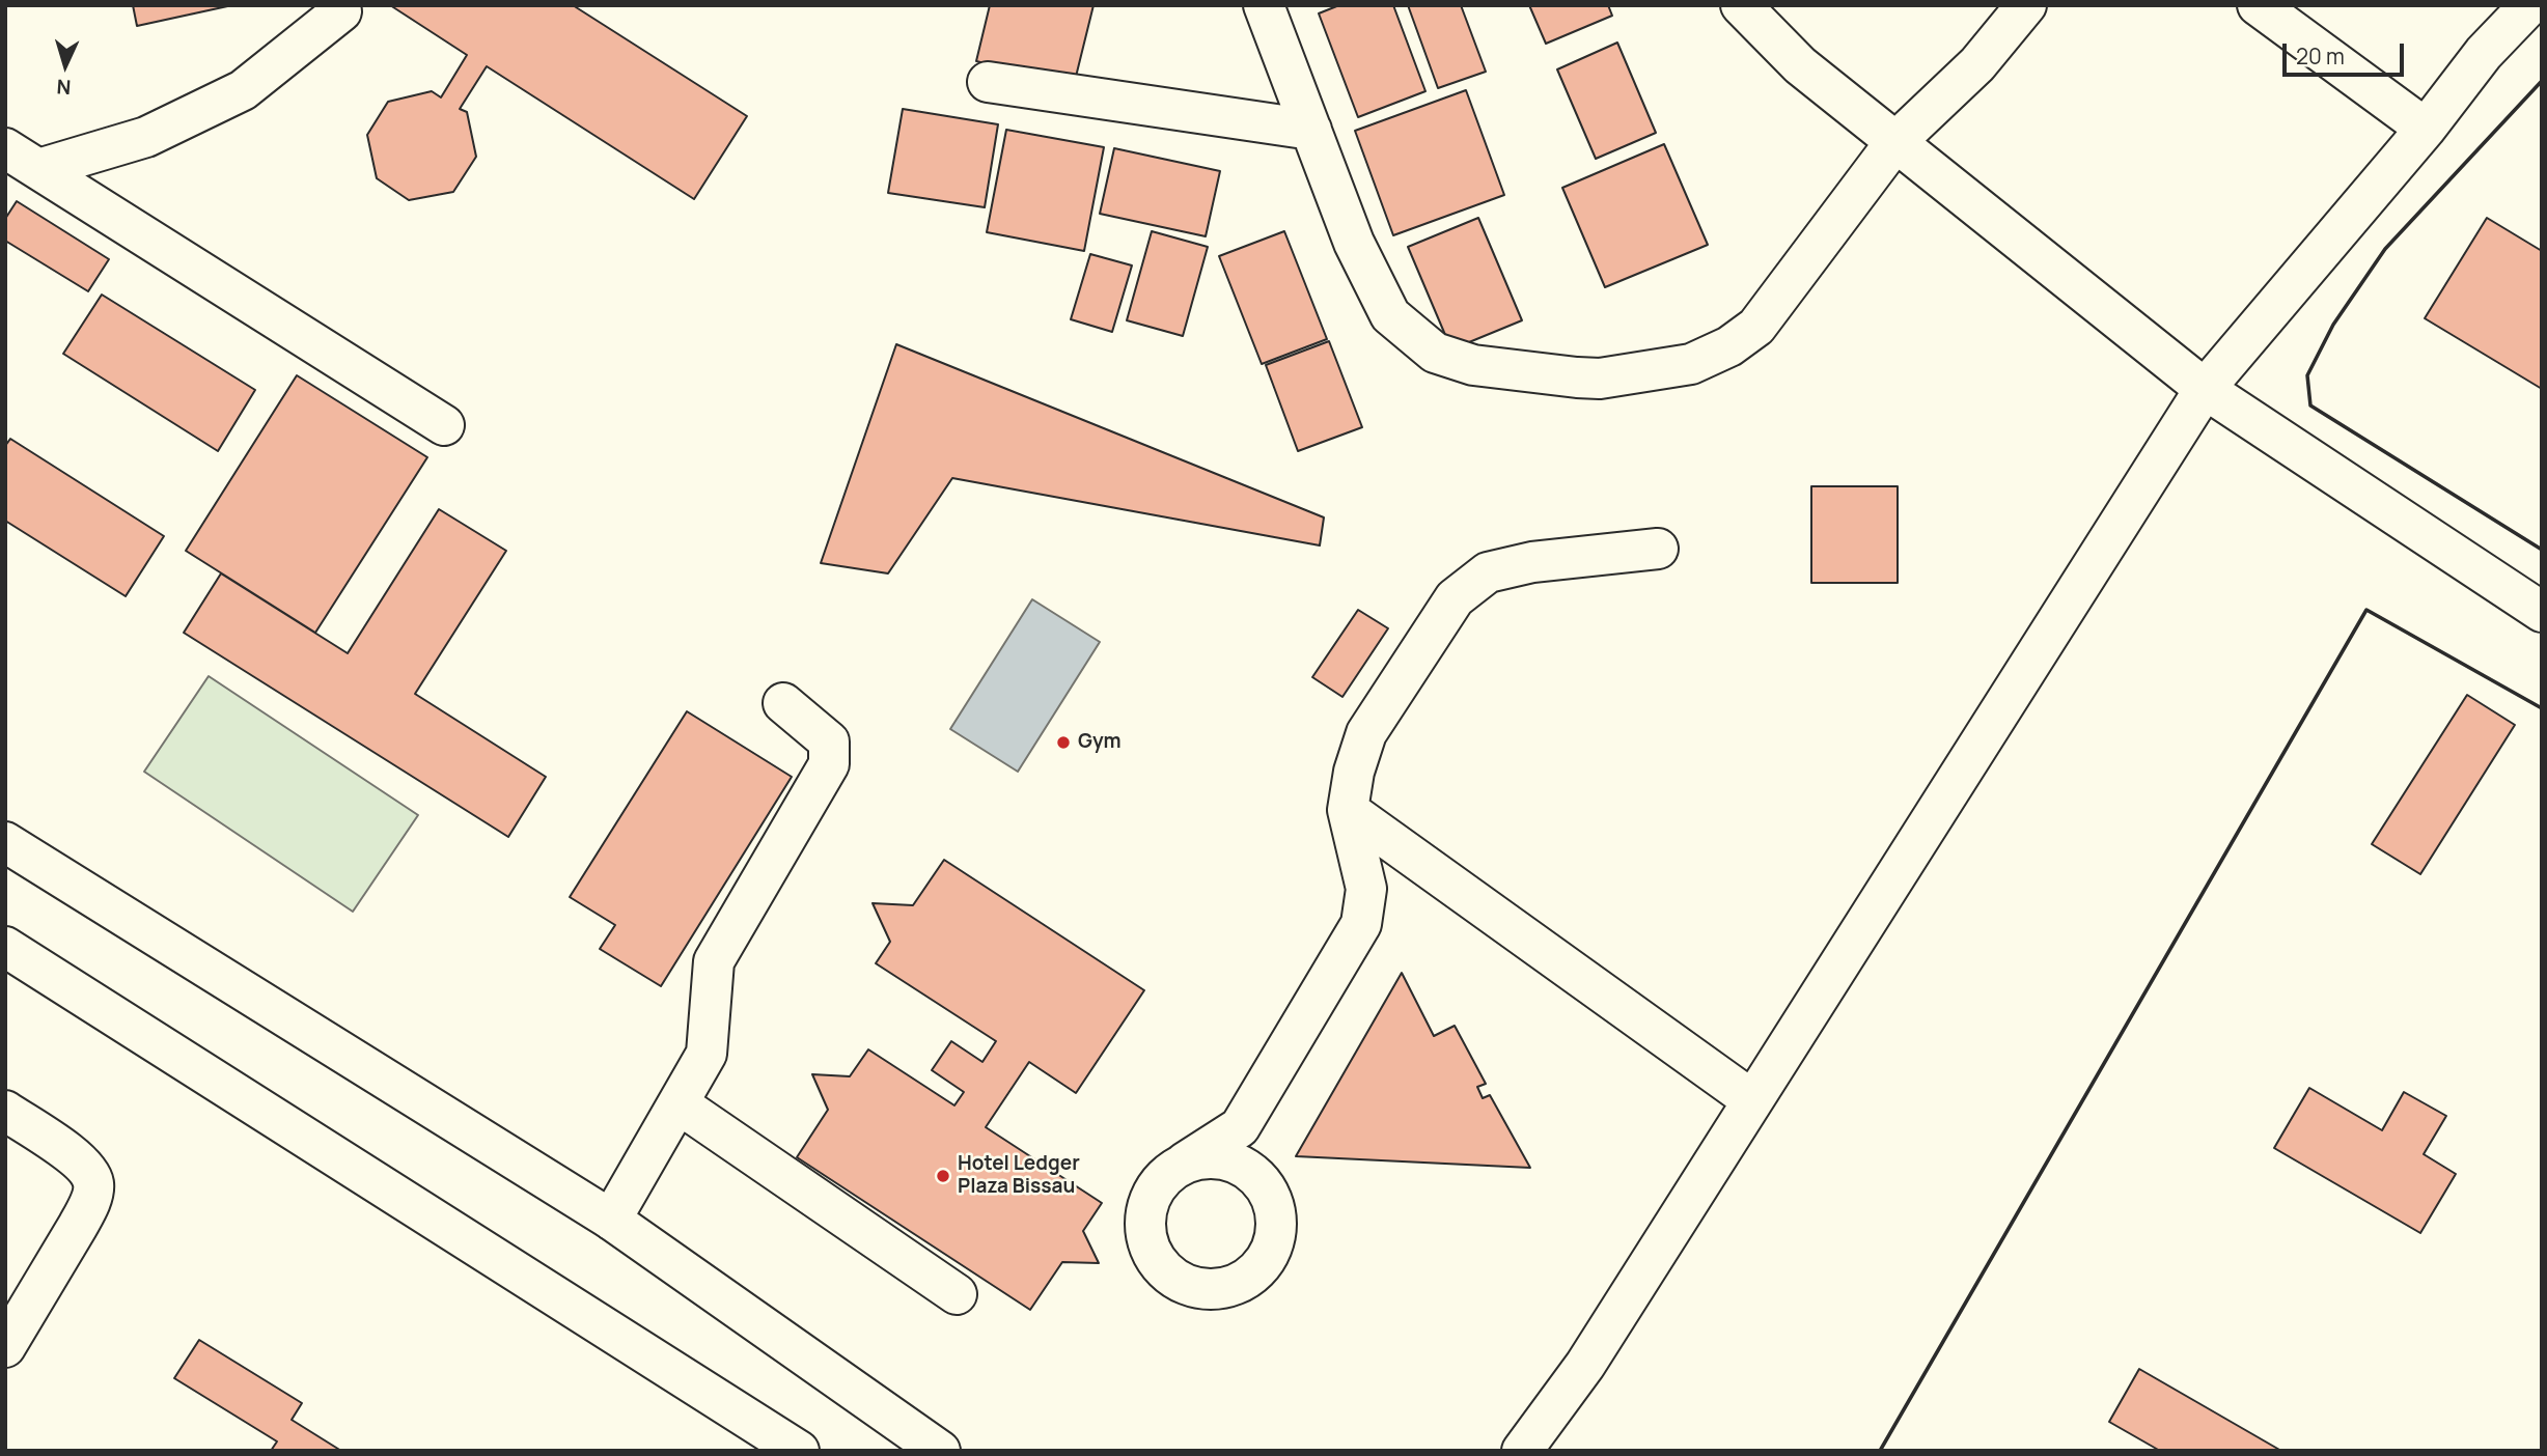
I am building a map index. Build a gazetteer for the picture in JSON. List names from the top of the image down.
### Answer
{
  "places": ["Gym", "Hotel Ledger Plaza Bissau"],
  "scale_bar": "20 m",
  "north": "bottom"
}
